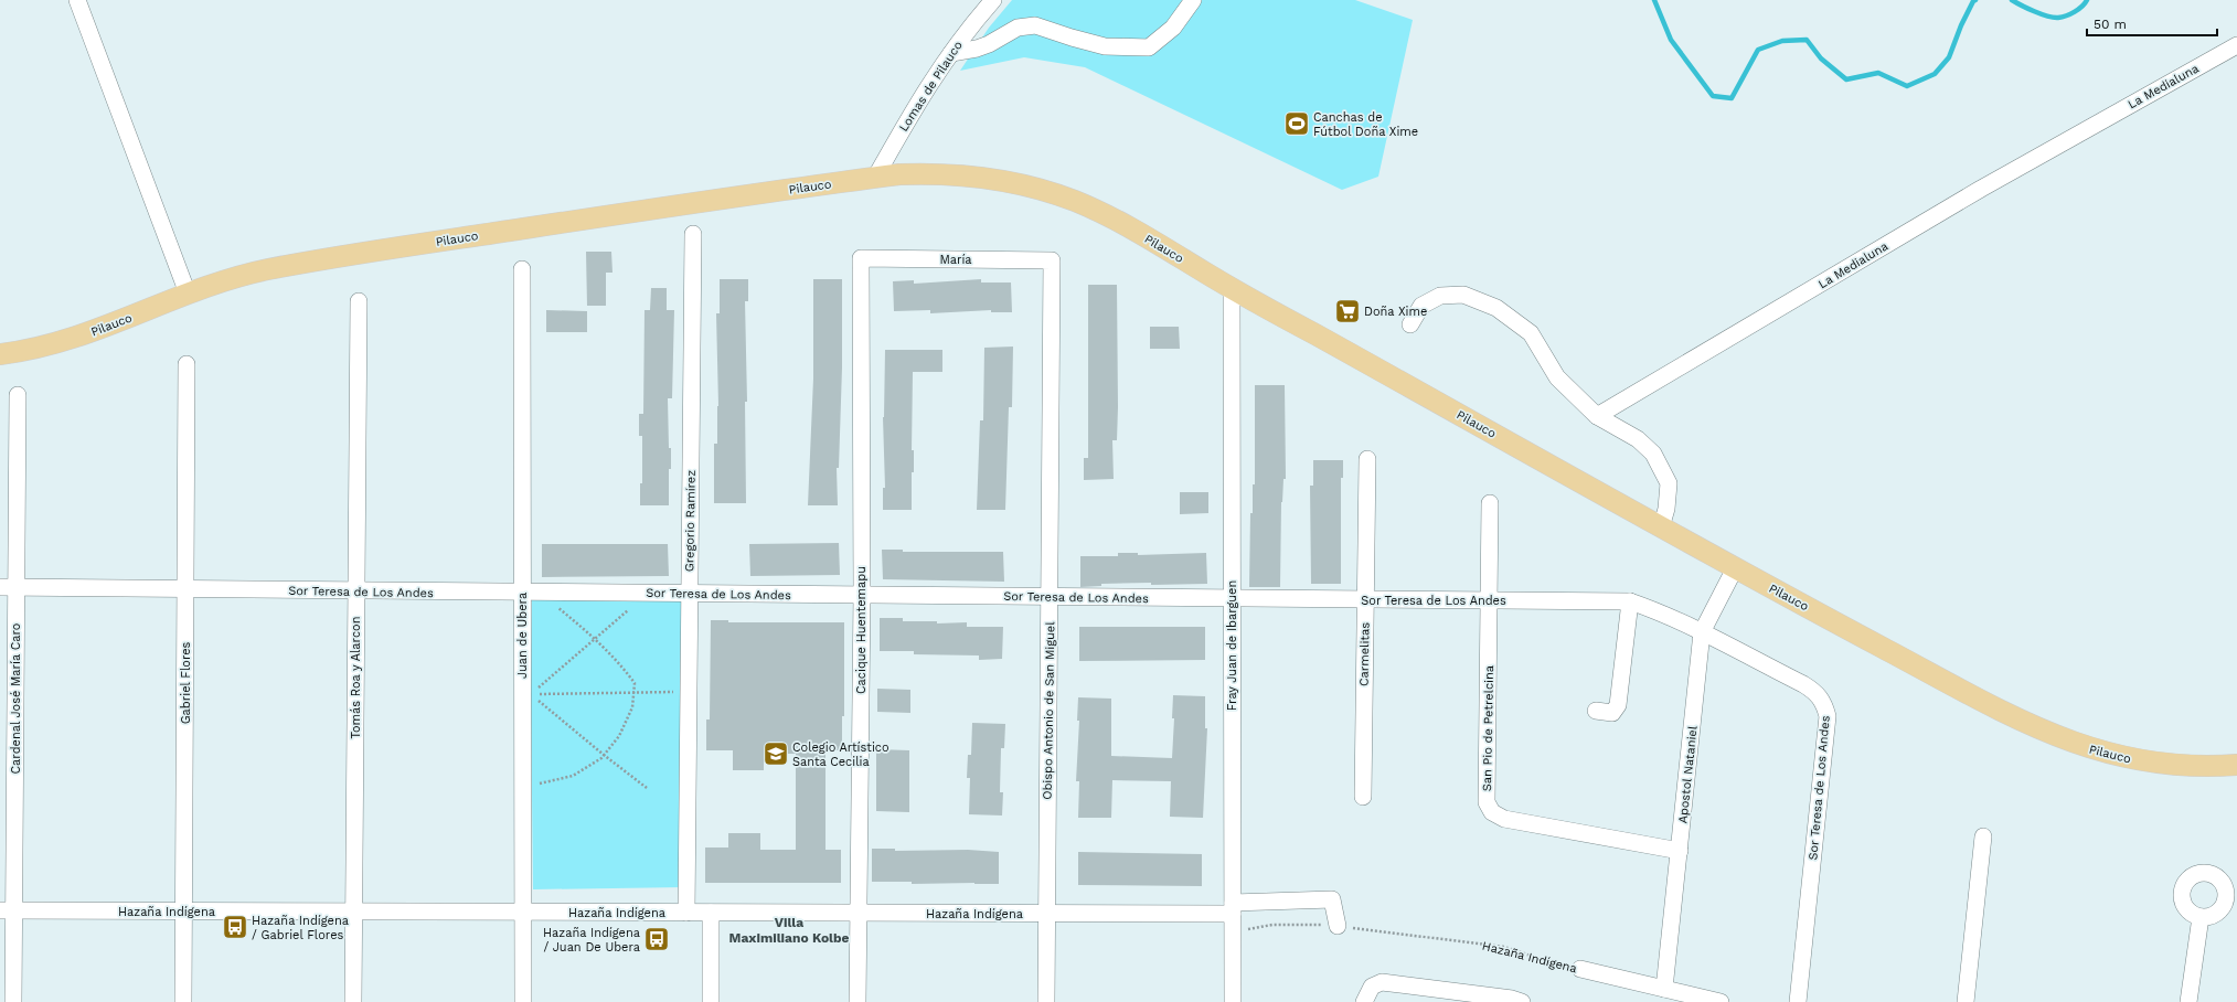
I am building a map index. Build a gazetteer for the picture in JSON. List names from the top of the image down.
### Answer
{
  "streets": {
    "main road": ["Pilauco"],
    "street": [
      "Lomas de Pilauco",
      "La Medialuna",
      "María",
      "Gregorio Ramírez",
      "Sor Teresa de Los Andes",
      "Cacique Huentemapu",
      "Juan de Ubera",
      "Fray Juan de Ibarguen",
      "Carmelitas",
      "Tomás Roa y Alarcon",
      "Gabriel Flores",
      "Cardenal José María Caro",
      "Obispo Antonio de San Miguel",
      "San Pio de Petrelcina",
      "Apostol Nataniel",
      "Hazaña Indígena"
    ]
  },
  "crossings": [
    ["Lomas de Pilauco", "Pilauco"],
    ["Pilauco", "Fray Juan de Ibarguen"],
    ["Pilauco", "Apostol Nataniel"],
    ["María", "Cacique Huentemapu"],
    ["María", "Obispo Antonio de San Miguel"],
    ["Gregorio Ramírez", "Sor Teresa de Los Andes"],
    ["Gregorio Ramírez", "Hazaña Indígena"],
    ["Sor Teresa de Los Andes", "Cacique Huentemapu"],
    ["Sor Teresa de Los Andes", "Juan de Ubera"],
    ["Sor Teresa de Los Andes", "Fray Juan de Ibarguen"],
    ["Sor Teresa de Los Andes", "Carmelitas"],
    ["Sor Teresa de Los Andes", "Tomás Roa y Alarcon"],
    ["Sor Teresa de Los Andes", "Gabriel Flores"],
    ["Sor Teresa de Los Andes", "Cardenal José María Caro"],
    ["Sor Teresa de Los Andes", "Obispo Antonio de San Miguel"],
    ["Sor Teresa de Los Andes", "San Pio de Petrelcina"],
    ["Sor Teresa de Los Andes", "Apostol Nataniel"],
    ["Cacique Huentemapu", "Hazaña Indígena"],
    ["Juan de Ubera", "Hazaña Indígena"],
    ["Fray Juan de Ibarguen", "Hazaña Indígena"],
    ["Tomás Roa y Alarcon", "Hazaña Indígena"],
    ["Gabriel Flores", "Hazaña Indígena"],
    ["Cardenal José María Caro", "Hazaña Indígena"],
    ["Obispo Antonio de San Miguel", "Hazaña Indígena"],
    ["San Pio de Petrelcina", "Apostol Nataniel"],
    ["Apostol Nataniel", "Hazaña Indígena"]
  ],
  "districts": ["Villa Maximiliano Kolbe"],
  "places": {
    "sports": ["Canchas de Fútbol Doña Xime"],
    "supermarket": ["Doña Xime"],
    "school or university": ["Colegio Artístico Santa Cecilia"],
    "bus stop": ["Hazaña Indígena / Gabriel Flores", "Hazaña Indígena / Juan De Ubera"]
  },
  "scale_bar": "50 m"
}
